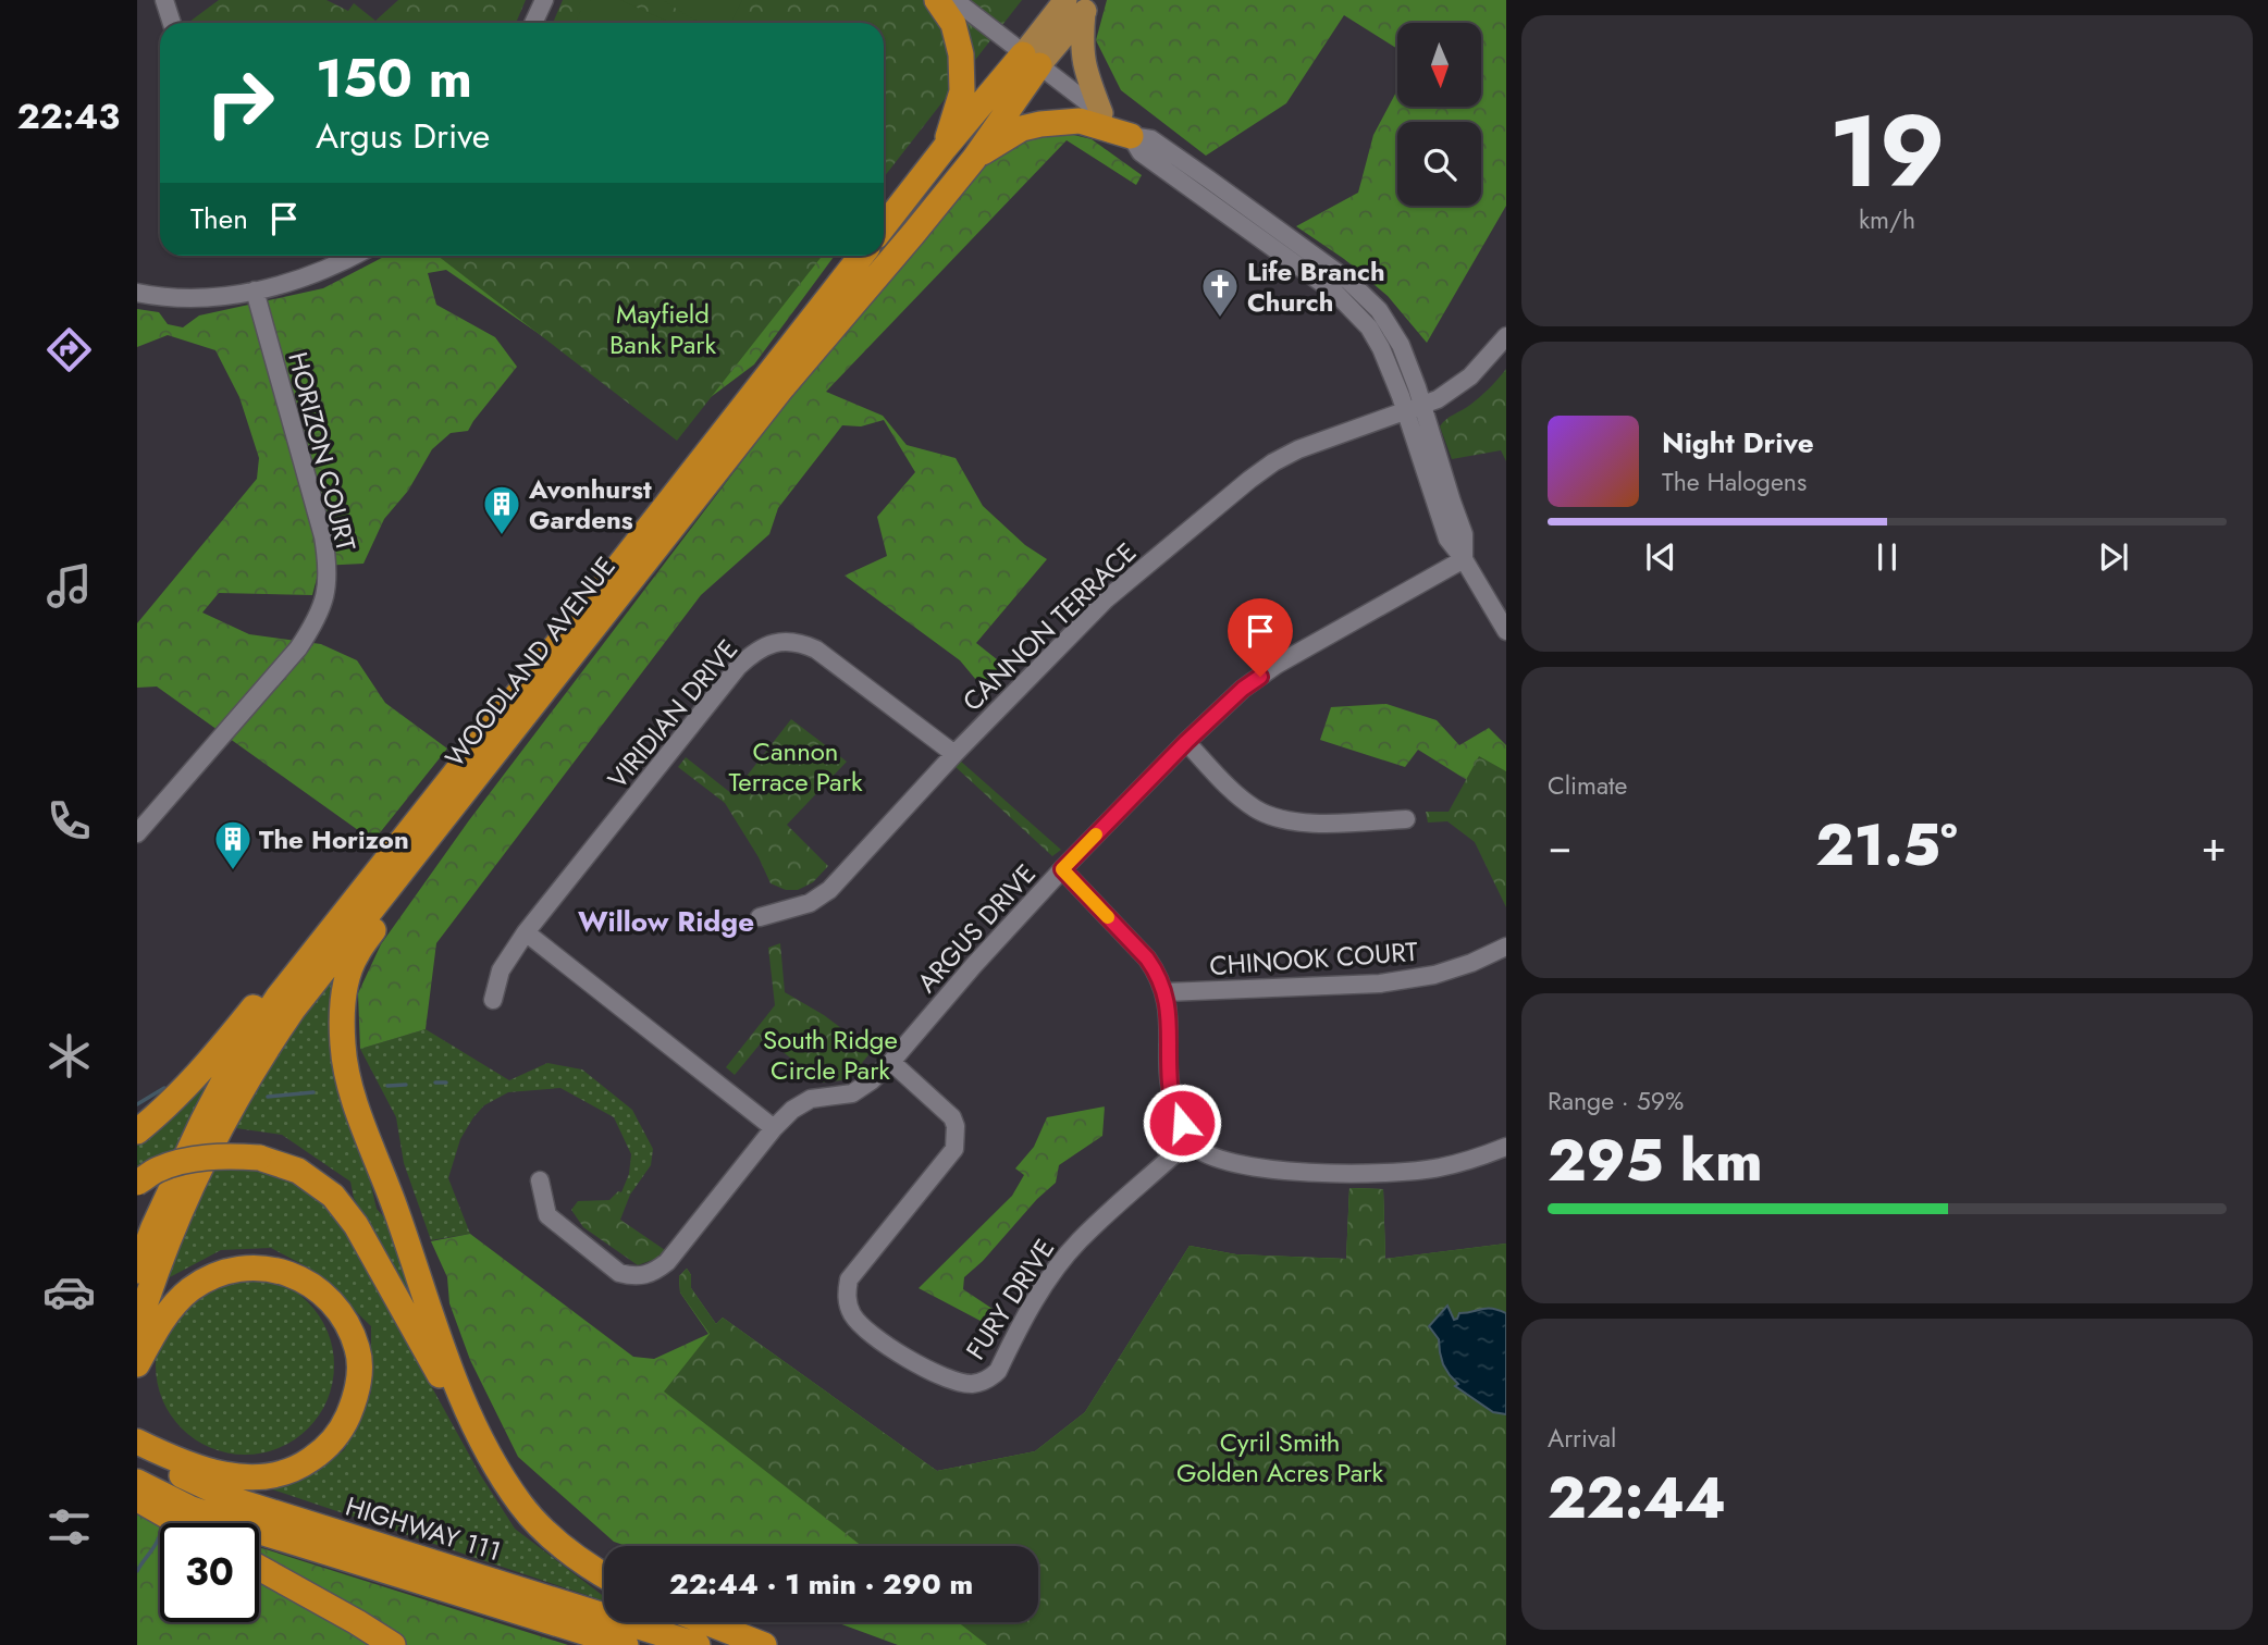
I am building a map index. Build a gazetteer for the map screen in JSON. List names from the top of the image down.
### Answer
{
  "streets": {
    "highway": ["WOODLAND AVENUE", "HIGHWAY 111"],
    "street": [
      "HORIZON COURT",
      "CANNON TERRACE",
      "VIRIDIAN DRIVE",
      "ARGUS DRIVE",
      "CHINOOK COURT",
      "FURY DRIVE"
    ]
  },
  "crossings": [
    ["CANNON TERRACE", "VIRIDIAN DRIVE"],
    ["ARGUS DRIVE", "FURY DRIVE"]
  ],
  "districts": ["Willow Ridge"],
  "parks": [
    "Mayfield Bank Park",
    "Cannon Terrace Park",
    "South Ridge Circle Park",
    "Cyril Smith Golden Acres Park"
  ],
  "places": {
    "church": ["Life Branch Church"],
    "building": ["Avonhurst Gardens", "The Horizon"]
  },
  "north": "bottom",
  "page": {
    "tabs": "22:43",
    "tile": [
      ["19", "km/h"],
      "Climate",
      ["Range · 59%", "295 km"],
      ["Arrival", "22:44"]
    ],
    "turn": ["150 m", "Argus Drive"],
    "then": "Then",
    "song": ["Night Drive", "The Halogens"],
    "heat": ["−", "21.5°", "+"],
    "limit": "30",
    "trip": "22:44 · 1 min · 290 m"
  }
}
